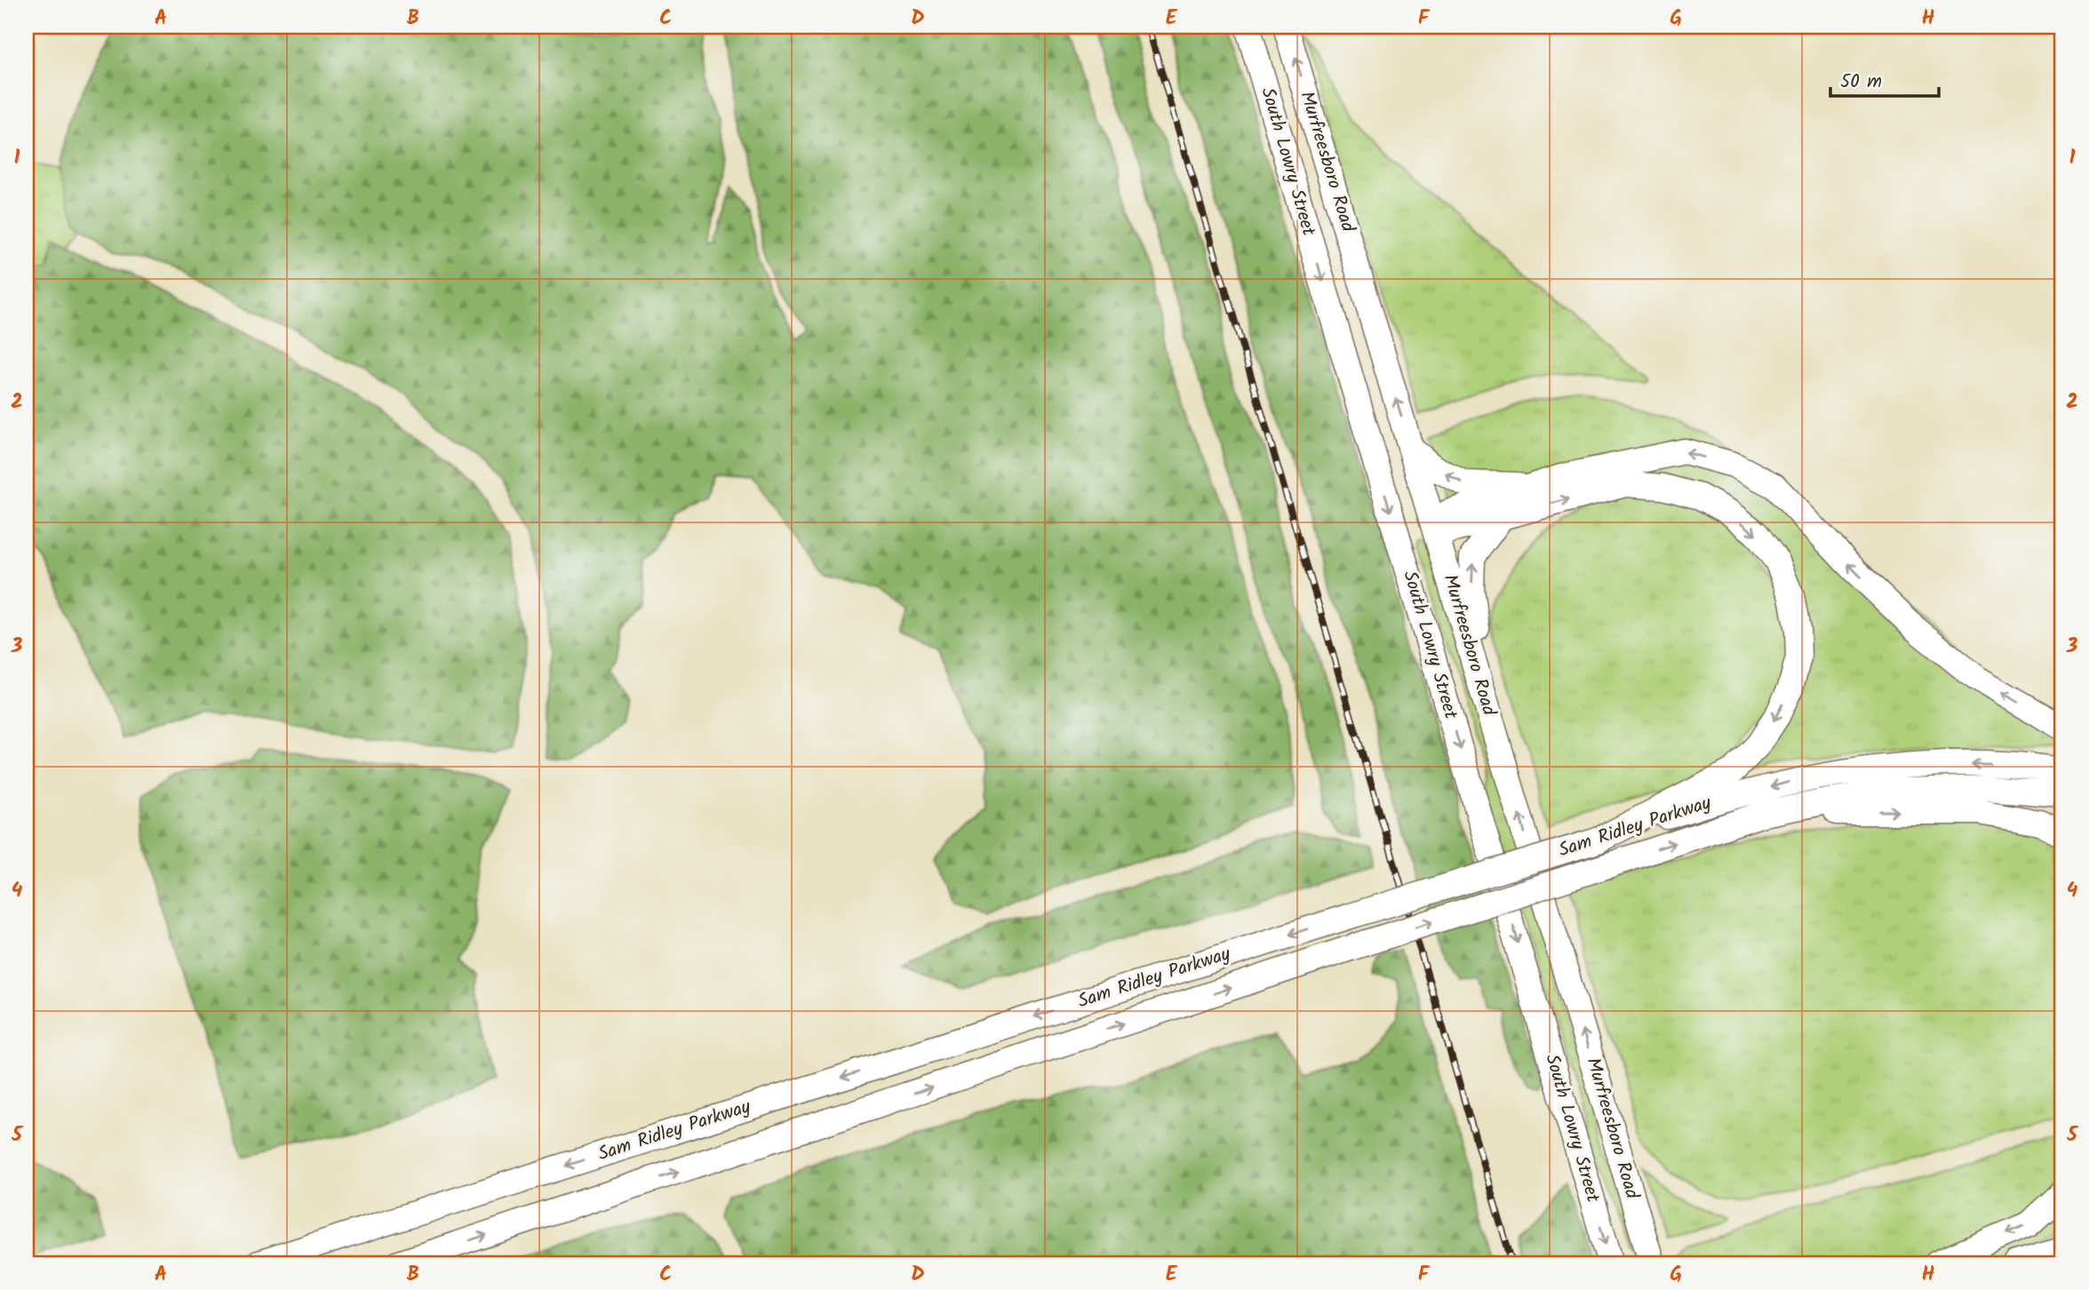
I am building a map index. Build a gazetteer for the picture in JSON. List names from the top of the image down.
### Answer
{
  "streets": {
    "main road": ["South Lowry Street", "Murfreesboro Road", "Sam Ridley Parkway"]
  },
  "one_way": ["South Lowry Street", "Murfreesboro Road"],
  "scale_bar": "50 m",
  "grid": {
    "columns": [
      "A",
      "B",
      "C",
      "D",
      "E",
      "F",
      "G",
      "H"
    ],
    "rows": [
      "1",
      "2",
      "3",
      "4",
      "5"
    ]
  }
}
